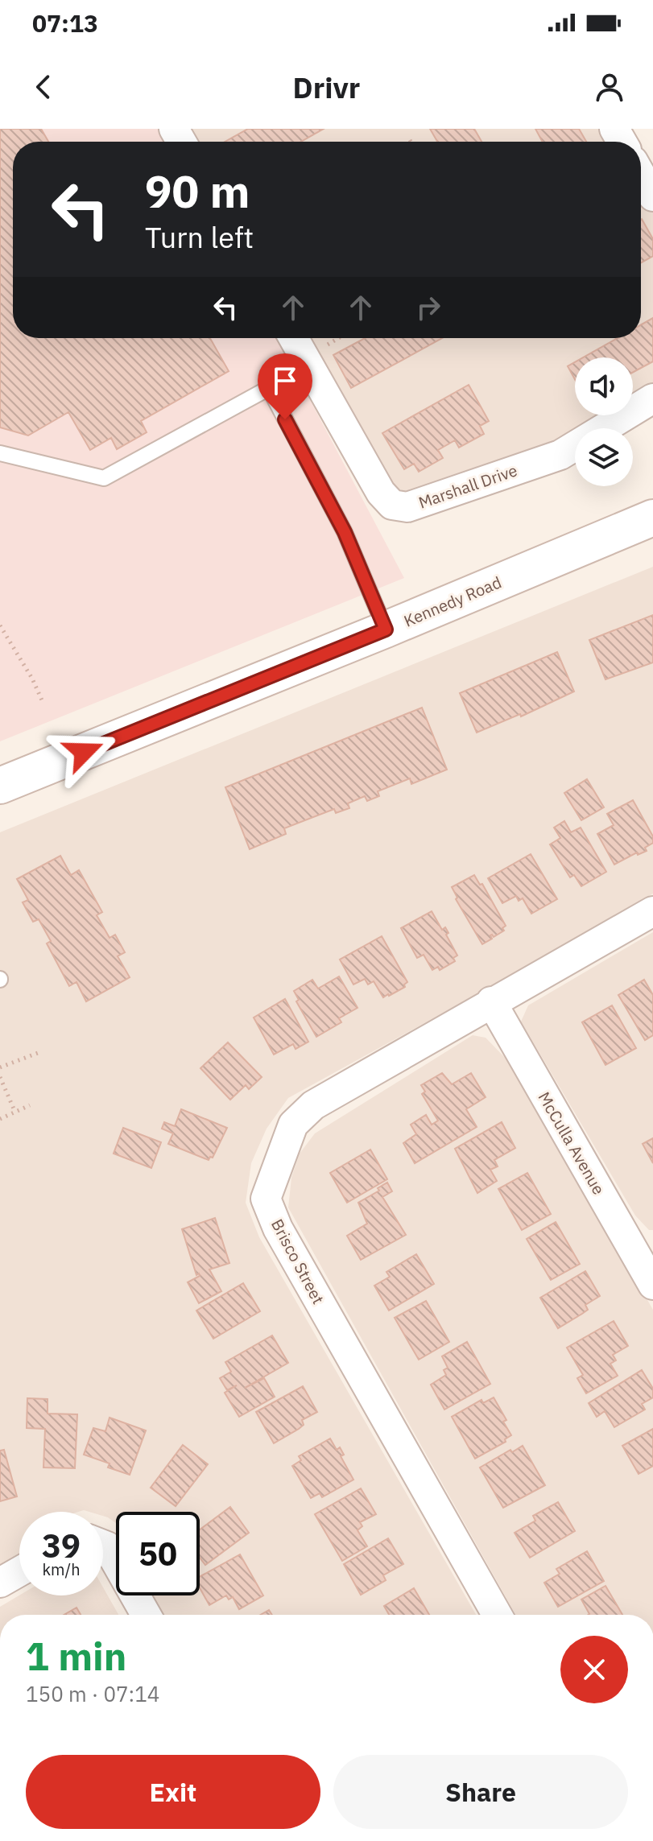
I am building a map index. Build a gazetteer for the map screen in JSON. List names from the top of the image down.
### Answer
{
  "streets": {
    "main road": ["Kennedy Road"],
    "street": ["Marshall Drive", "McCulla Avenue", "Brisco Street"]
  },
  "crossings": [
    ["McCulla Avenue", "Brisco Street"]
  ],
  "page": {
    "status": "07:13",
    "header": "Drivr",
    "turn": ["90 m", "Turn left"],
    "speed": "39 km/h",
    "limit": "50",
    "heading": ["1 min", "150 m · 07:14"],
    "buttons": ["Exit", "Share"]
  }
}
